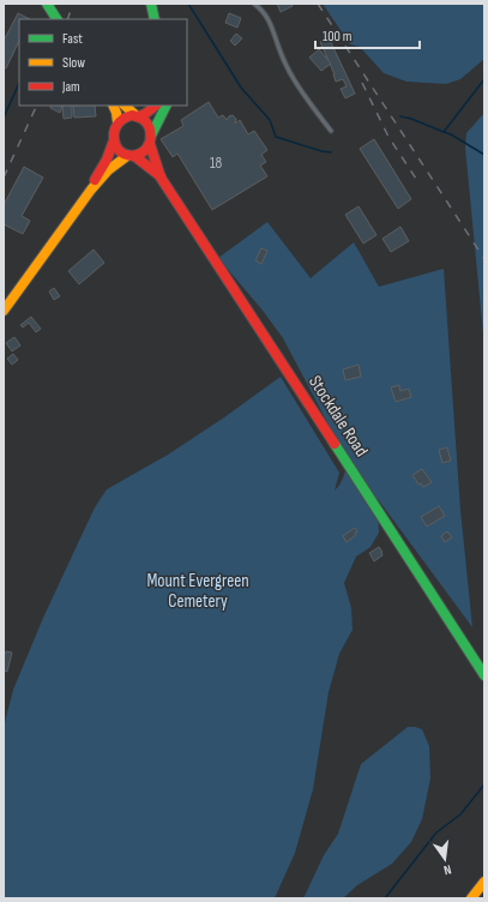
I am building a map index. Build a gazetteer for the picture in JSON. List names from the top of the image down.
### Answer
{
  "streets": {
    "main road": ["Stockdale Road"]
  },
  "parks": ["Mount Evergreen Cemetery"],
  "house_numbers": ["18"],
  "legend": ["Fast", "Slow", "Jam"],
  "scale_bar": "100 m",
  "north": "bottom"
}
